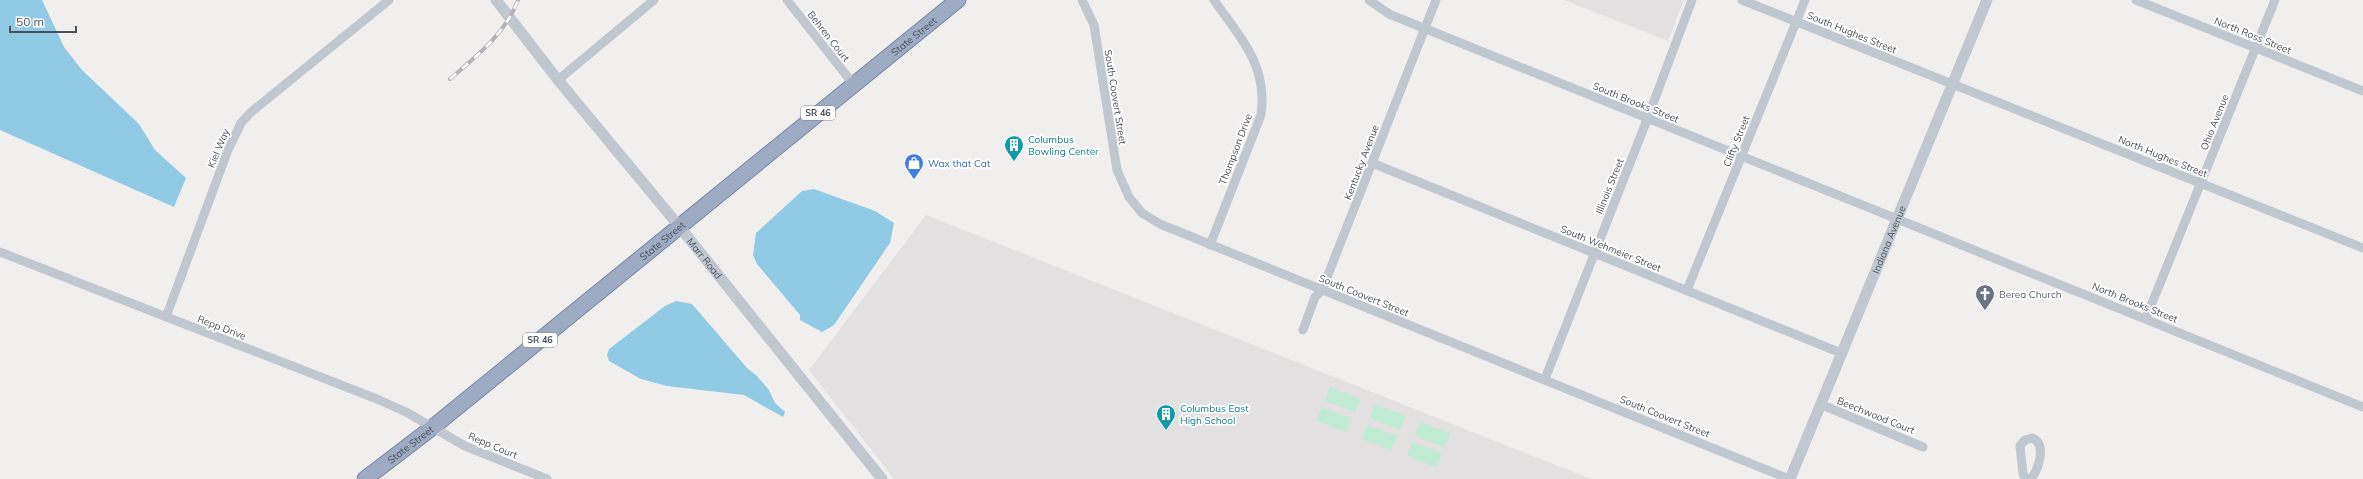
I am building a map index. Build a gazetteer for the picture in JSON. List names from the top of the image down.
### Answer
{
  "streets": {
    "highway": ["State Street", "SR 46"],
    "street": [
      "South Hughes Street",
      "North Ross Street",
      "Behren Court",
      "South Coovert Street",
      "South Brooks Street",
      "Ohio Avenue",
      "Clifty Street",
      "Kiel Way",
      "Thompson Drive",
      "North Hughes Street",
      "Kentucky Avenue",
      "Illinois Street",
      "Indiana Avenue",
      "South Wehmeier Street",
      "Marr Road",
      "North Brooks Street",
      "Repp Drive",
      "Beechwood Court",
      "Repp Court"
    ]
  },
  "crossings": [
    ["South Hughes Street", "Clifty Street"],
    ["South Hughes Street", "North Hughes Street"],
    ["South Hughes Street", "Indiana Avenue"],
    ["North Ross Street", "Ohio Avenue"],
    ["Behren Court", "State Street"],
    ["State Street", "Marr Road"],
    ["State Street", "Repp Drive"],
    ["State Street", "Repp Court"],
    ["South Coovert Street", "Thompson Drive"],
    ["South Coovert Street", "Kentucky Avenue"],
    ["South Coovert Street", "Illinois Street"],
    ["South Coovert Street", "Indiana Avenue"],
    ["South Brooks Street", "Clifty Street"],
    ["South Brooks Street", "Kentucky Avenue"],
    ["South Brooks Street", "Illinois Street"],
    ["South Brooks Street", "Indiana Avenue"],
    ["South Brooks Street", "North Brooks Street"],
    ["Ohio Avenue", "North Hughes Street"],
    ["Ohio Avenue", "North Brooks Street"],
    ["Clifty Street", "South Wehmeier Street"],
    ["Kiel Way", "Repp Drive"],
    ["North Hughes Street", "Indiana Avenue"],
    ["Kentucky Avenue", "South Wehmeier Street"],
    ["Illinois Street", "South Wehmeier Street"],
    ["Indiana Avenue", "South Wehmeier Street"],
    ["Indiana Avenue", "North Brooks Street"],
    ["Indiana Avenue", "Beechwood Court"],
    ["Repp Drive", "Repp Court"]
  ],
  "places": {
    "building": ["Columbus Bowling Center", "Columbus East High School"],
    "shop": ["Wax that Cat"],
    "church": ["Berea Church"]
  },
  "scale_bar": "50 m"
}
